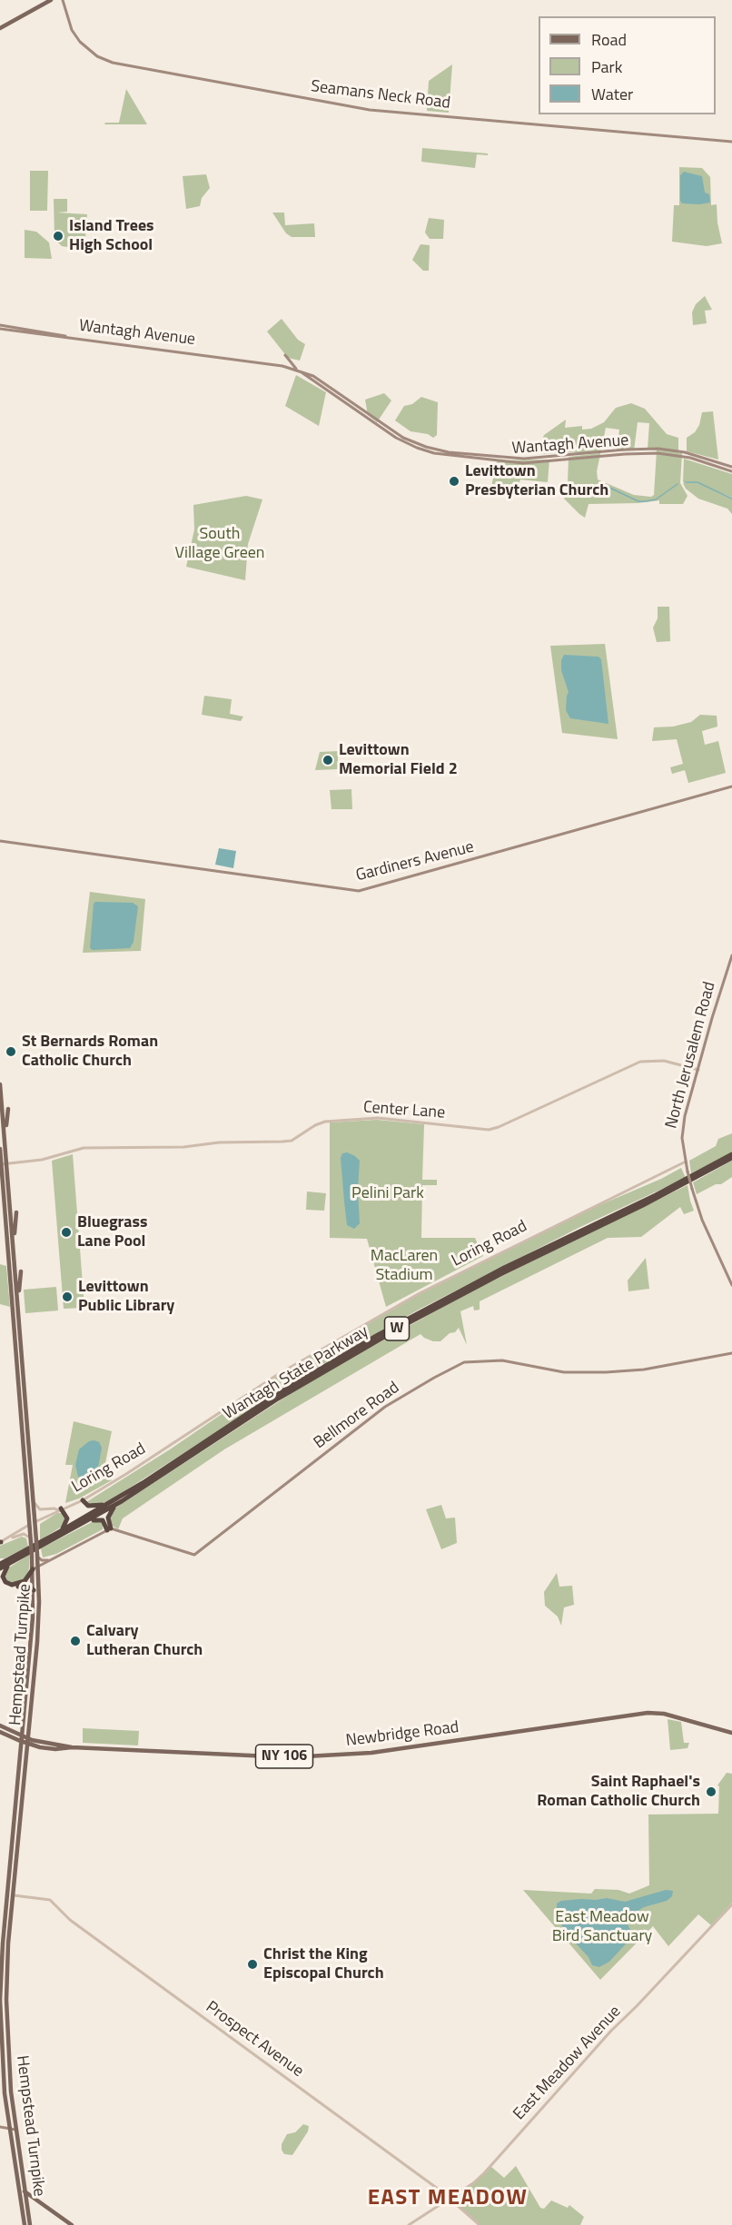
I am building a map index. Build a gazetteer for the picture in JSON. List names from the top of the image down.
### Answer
{
  "streets": {
    "highway": ["W", "Wantagh State Parkway"],
    "main road": [
      "Seamans Neck Road",
      "Wantagh Avenue",
      "Gardiners Avenue",
      "North Jerusalem Road",
      "Bellmore Road",
      "Hempstead Turnpike",
      "Newbridge Road",
      "NY 106"
    ],
    "street": [
      "Center Lane",
      "Loring Road",
      "Prospect Avenue",
      "East Meadow Avenue"
    ]
  },
  "crossings": [
    ["North Jerusalem Road", "Center Lane"],
    ["North Jerusalem Road", "Loring Road"],
    ["Center Lane", "Hempstead Turnpike"],
    ["Loring Road", "Hempstead Turnpike"],
    ["Hempstead Turnpike", "Newbridge Road"],
    ["Hempstead Turnpike", "NY 106"],
    ["Hempstead Turnpike", "Prospect Avenue"],
    ["Newbridge Road", "NY 106"],
    ["Prospect Avenue", "East Meadow Avenue"]
  ],
  "districts": ["EAST MEADOW"],
  "parks": [
    "South Village Green",
    "Pelini Park",
    "MacLaren Stadium",
    "East Meadow Bird Sanctuary"
  ],
  "places": [
    "Island Trees High School",
    "Levittown Presbyterian Church",
    "Levittown Memorial Field 2",
    "St Bernards Roman Catholic Church",
    "Bluegrass Lane Pool",
    "Levittown Public Library",
    "Calvary Lutheran Church",
    "Saint Raphael's Roman Catholic Church",
    "Christ the King Episcopal Church"
  ],
  "legend": ["Road", "Park", "Water"]
}
